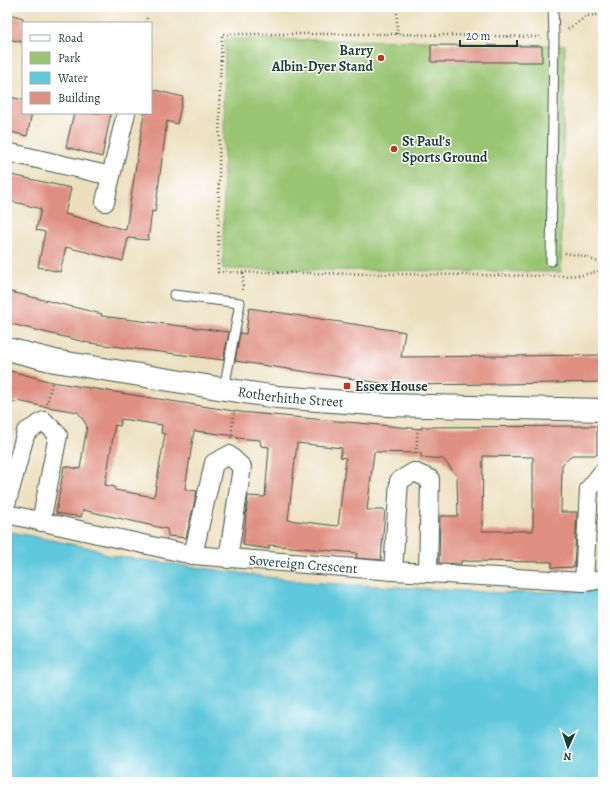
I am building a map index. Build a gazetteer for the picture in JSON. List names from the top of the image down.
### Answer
{
  "streets": {
    "street": ["Rotherhithe Street", "Sovereign Crescent"]
  },
  "places": {
    "other": ["Barry Albin-Dyer Stand", "St Paul's Sports Ground"],
    "transit": ["Essex House"]
  },
  "legend": [
    "Road",
    "Park",
    "Water",
    "Building"
  ],
  "scale_bar": "20 m",
  "north": "bottom"
}
